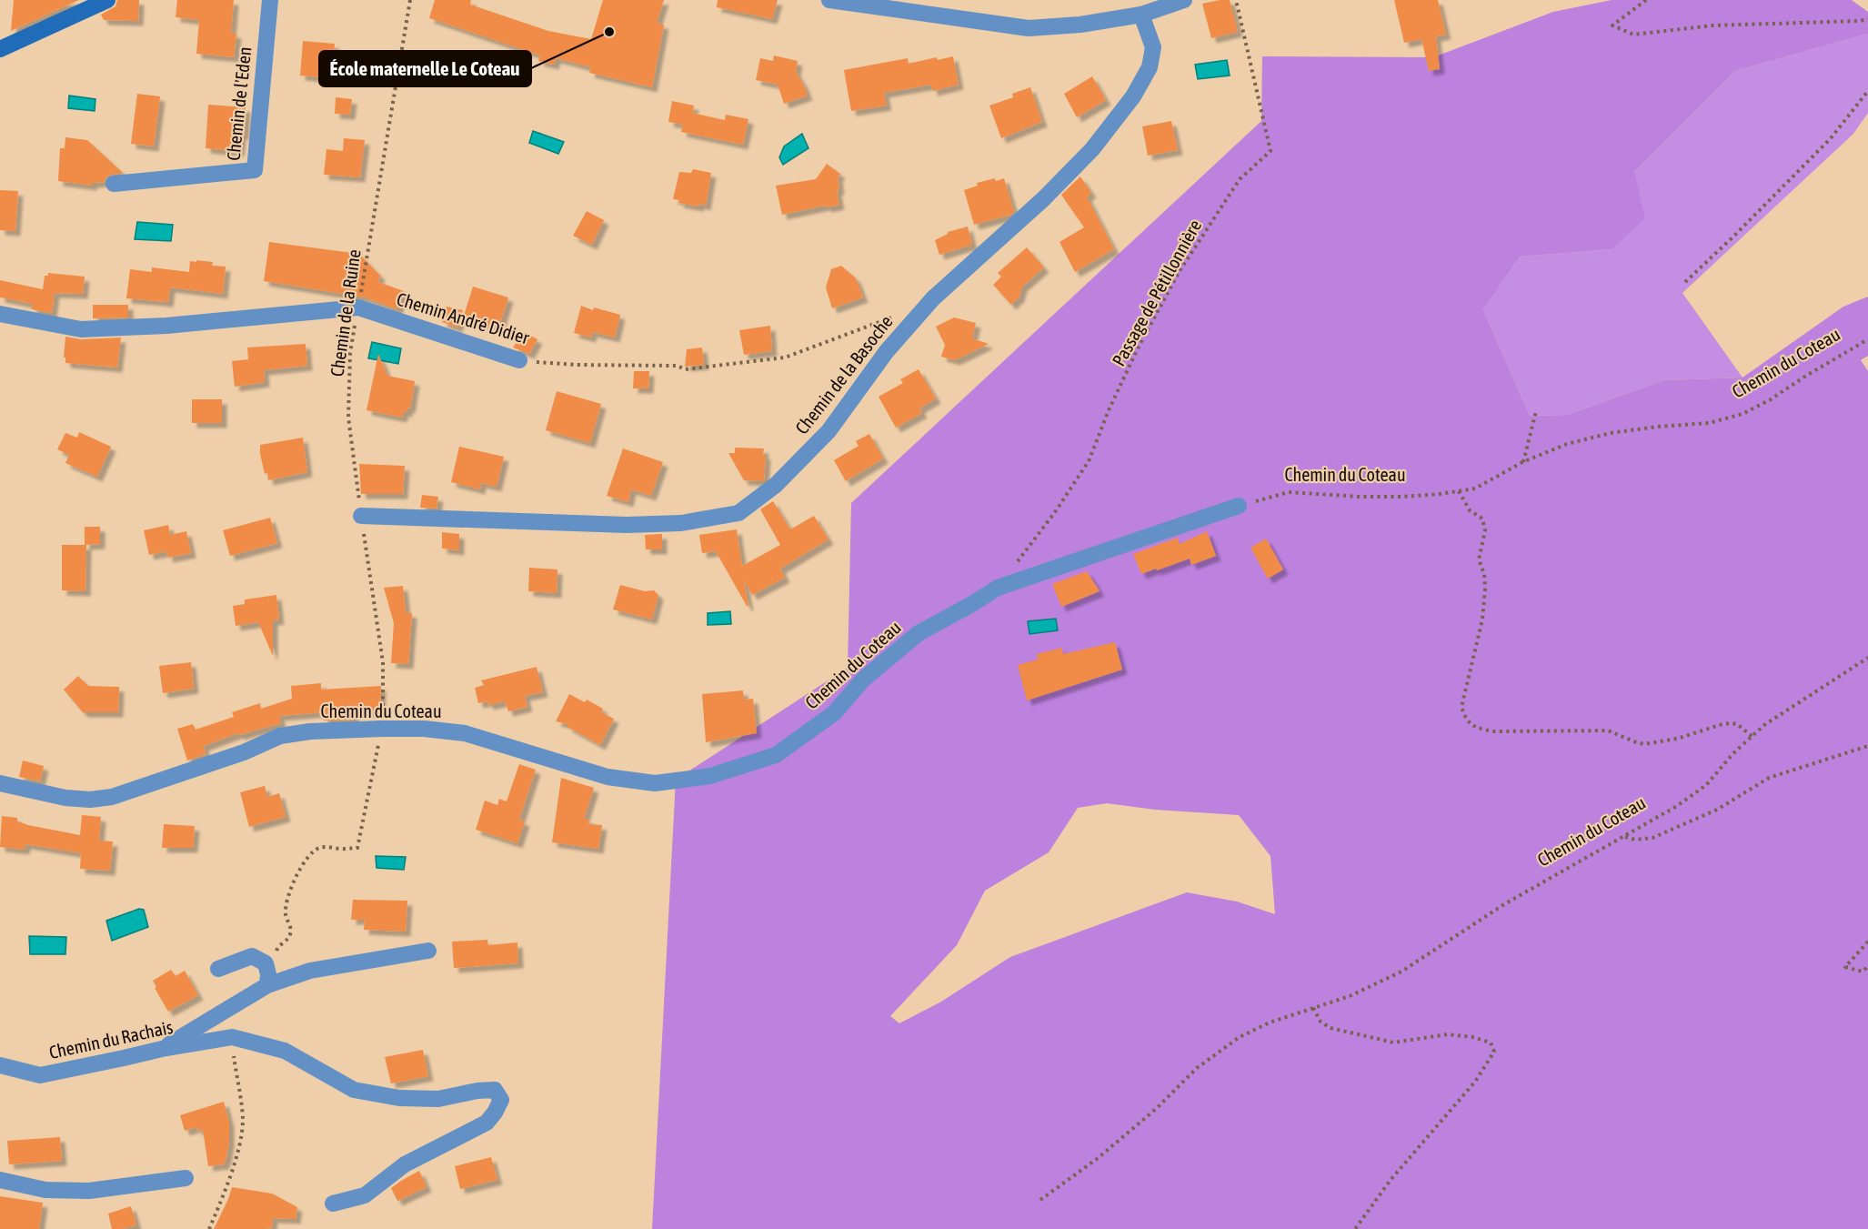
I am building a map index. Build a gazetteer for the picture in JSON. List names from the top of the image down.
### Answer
{
  "streets": {
    "street": [
      "Chemin de l'Eden",
      "Chemin André Didier",
      "Chemin du Coteau",
      "Chemin de la Basoche",
      "Chemin du Rachais"
    ],
    "path": ["Passage de Pétillonnière", "Chemin de la Ruine"]
  },
  "crossings": [
    ["Chemin de la Ruine", "Chemin André Didier"],
    ["Chemin de la Ruine", "Chemin du Coteau"],
    ["Chemin de la Ruine", "Chemin de la Basoche"]
  ],
  "places": ["École maternelle Le Coteau"]
}
